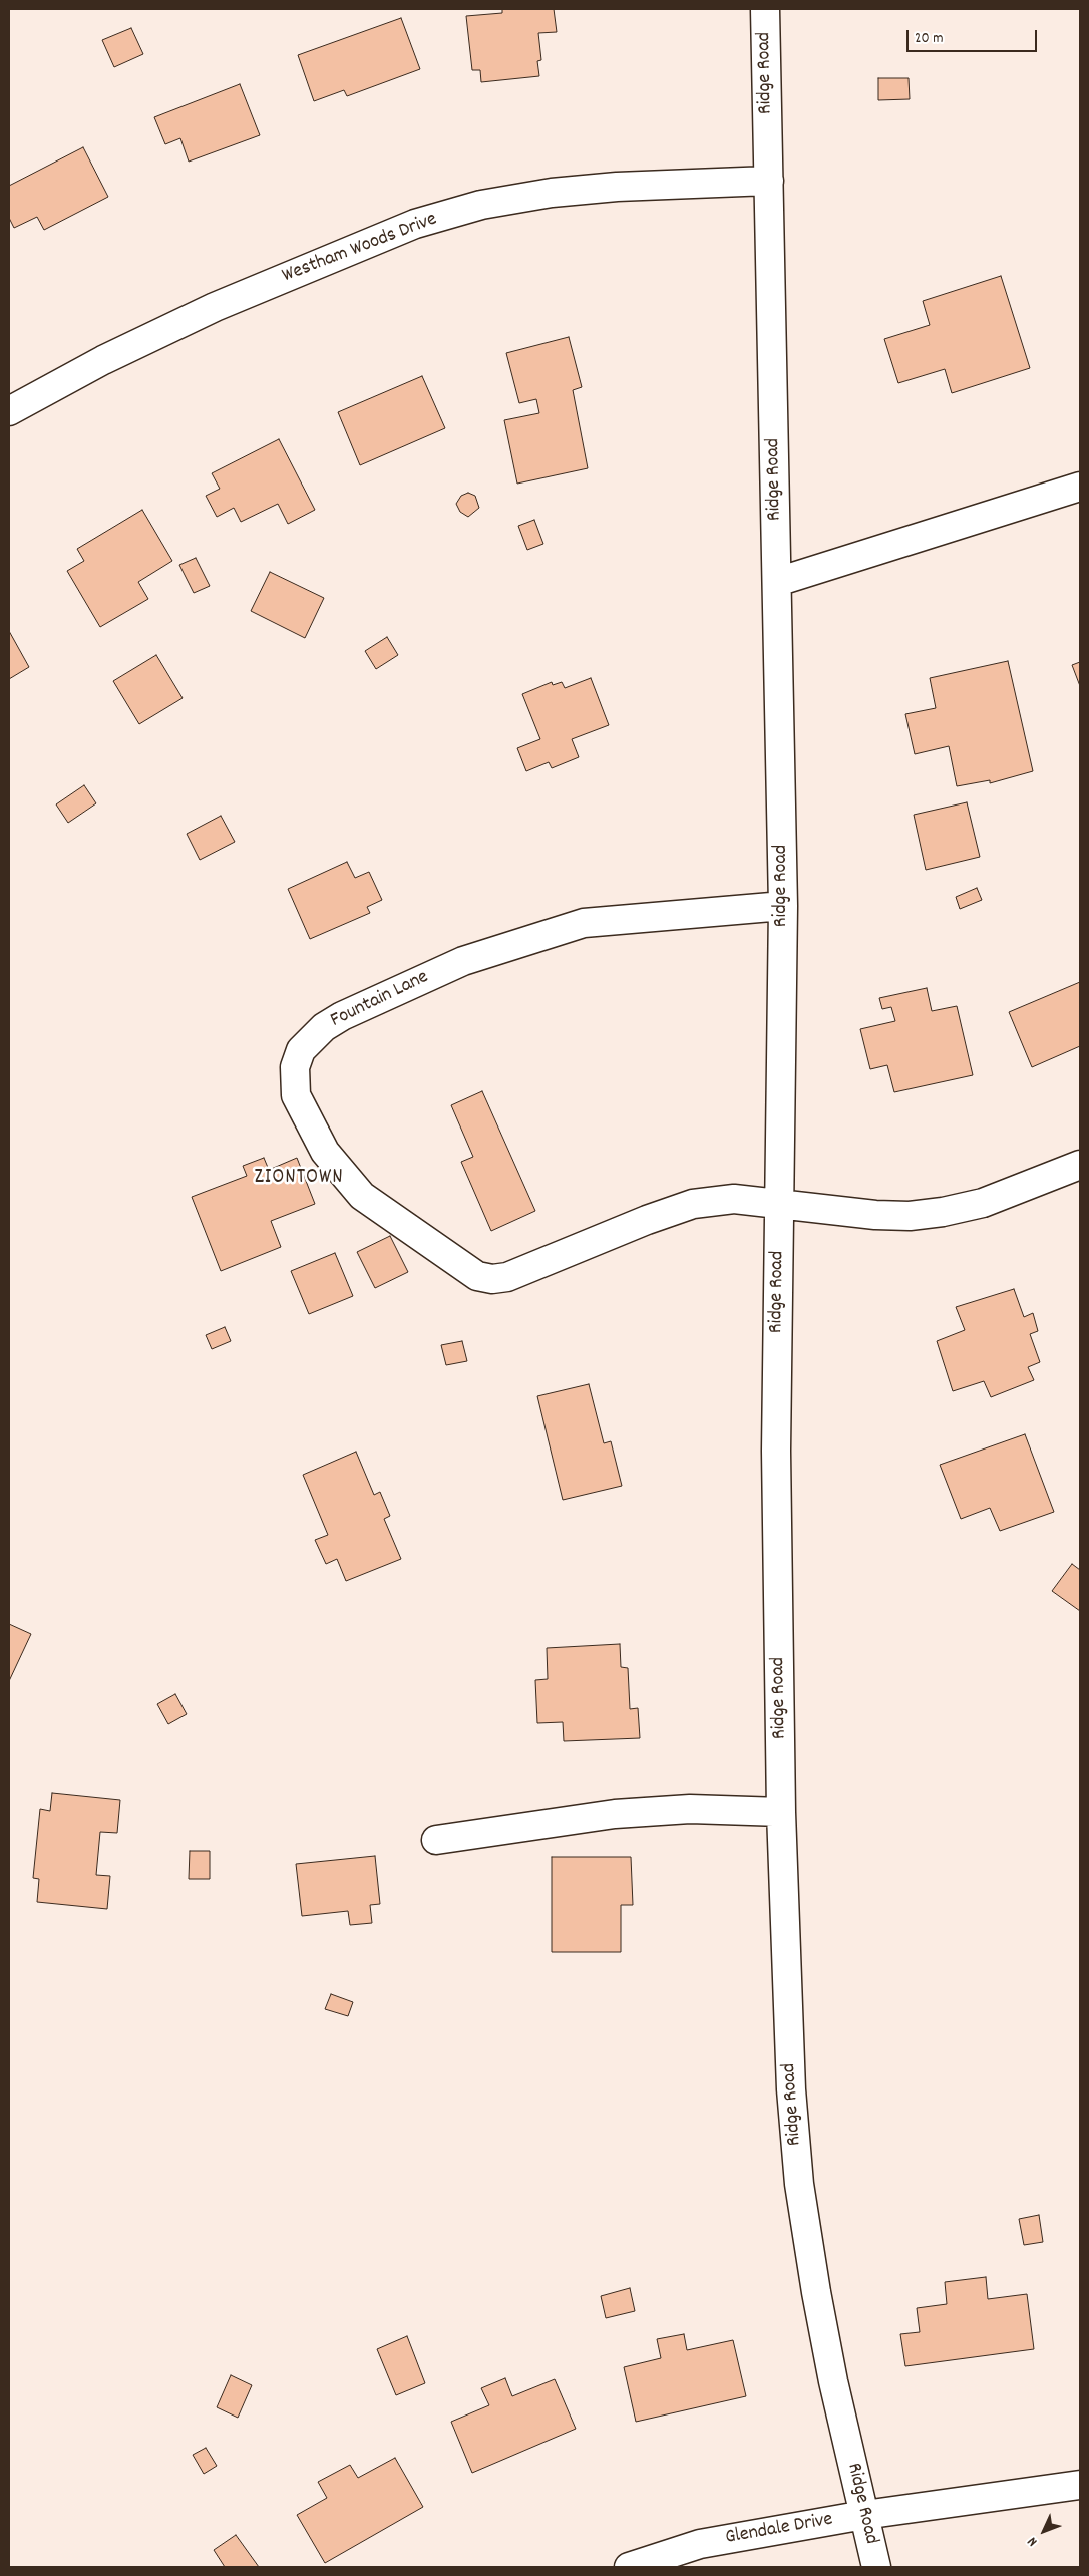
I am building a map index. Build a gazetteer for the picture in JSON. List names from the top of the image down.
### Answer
{
  "streets": {
    "street": [
      "Ridge Road",
      "Westham Woods Drive",
      "Fountain Lane",
      "Glendale Drive"
    ]
  },
  "crossings": [
    ["Ridge Road", "Westham Woods Drive"],
    ["Ridge Road", "Fountain Lane"],
    ["Ridge Road", "Glendale Drive"]
  ],
  "districts": ["ZIONTOWN"],
  "scale_bar": "20 m",
  "north": "bottom left"
}
